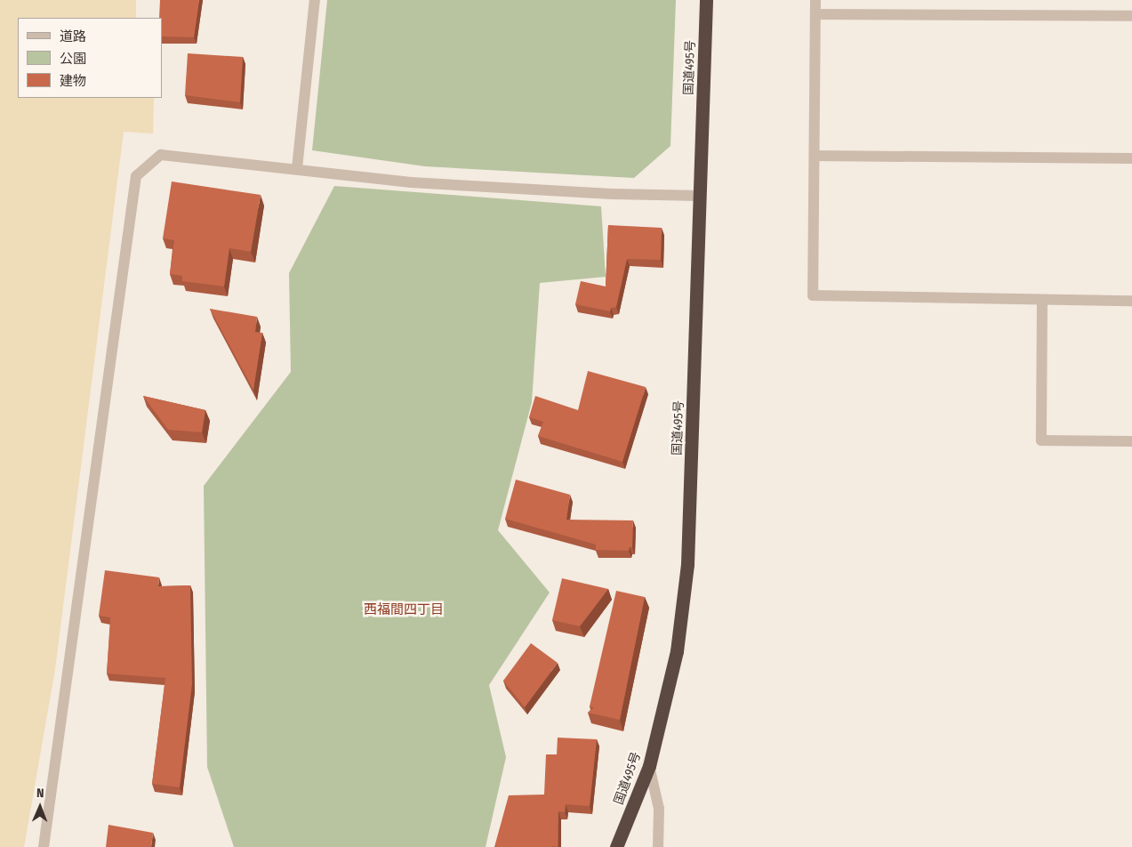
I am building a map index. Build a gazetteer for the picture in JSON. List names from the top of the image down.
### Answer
{
  "streets": {
    "highway": ["国道495号"]
  },
  "districts": ["西福間四丁目"],
  "legend": ["道路", "公園", "建物"],
  "north": "top"
}
